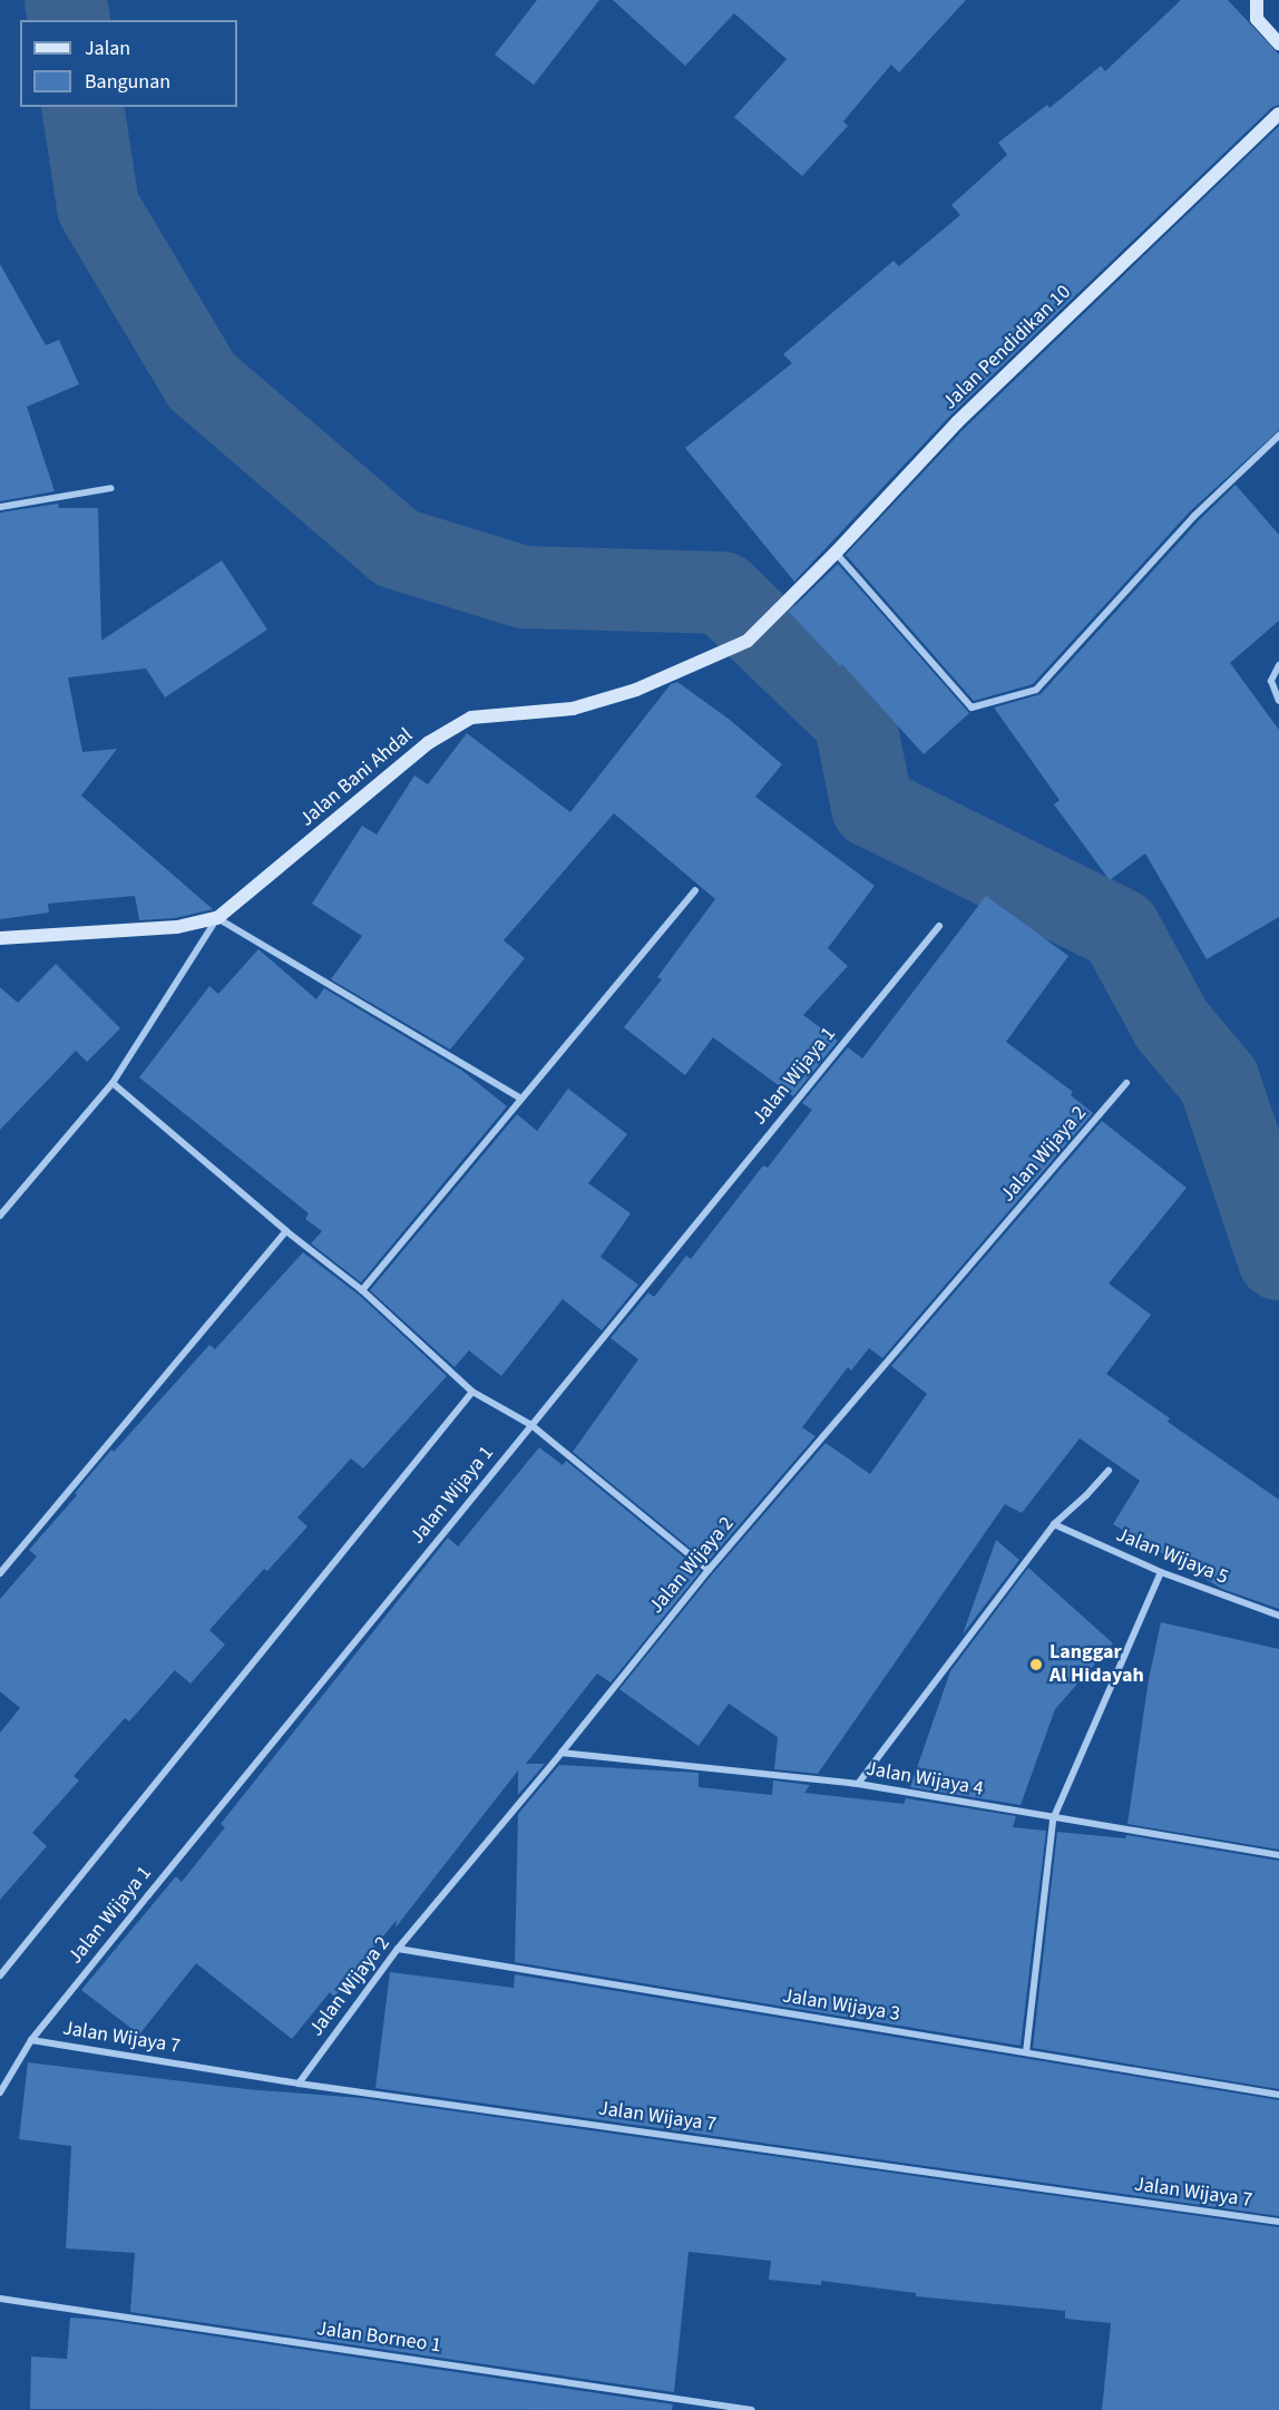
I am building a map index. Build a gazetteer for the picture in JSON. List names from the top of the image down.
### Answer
{
  "streets": {
    "street": [
      "Jalan Pendidikan 10",
      "Jalan Bani Ahdal",
      "Jalan Wijaya 1",
      "Jalan Wijaya 2",
      "Jalan Wijaya 5",
      "Jalan Wijaya 4",
      "Jalan Wijaya 3",
      "Jalan Wijaya 7",
      "Jalan Borneo 1"
    ]
  },
  "crossings": [
    ["Jalan Pendidikan 10", "Jalan Bani Ahdal"],
    ["Jalan Wijaya 1", "Jalan Wijaya 7"],
    ["Jalan Wijaya 2", "Jalan Wijaya 4"],
    ["Jalan Wijaya 2", "Jalan Wijaya 3"],
    ["Jalan Wijaya 2", "Jalan Wijaya 7"]
  ],
  "places": ["Langgar Al Hidayah"],
  "legend": ["Jalan", "Bangunan"]
}
